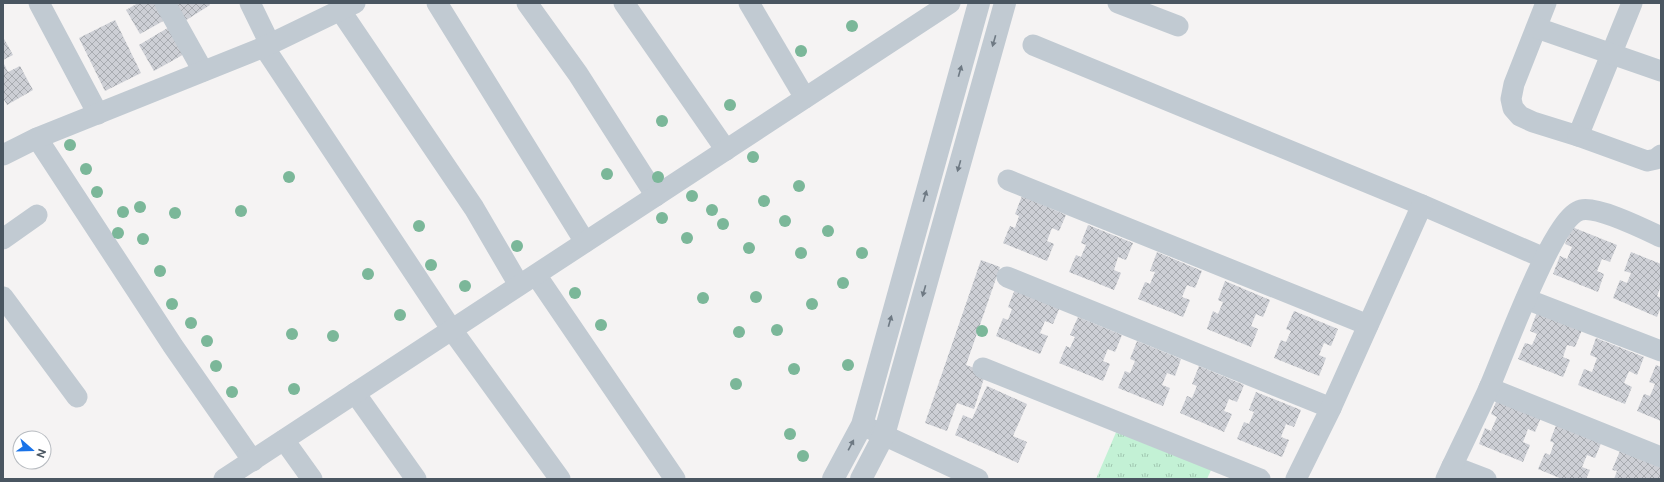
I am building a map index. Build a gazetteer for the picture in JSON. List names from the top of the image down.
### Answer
{
  "north": "right"
}
